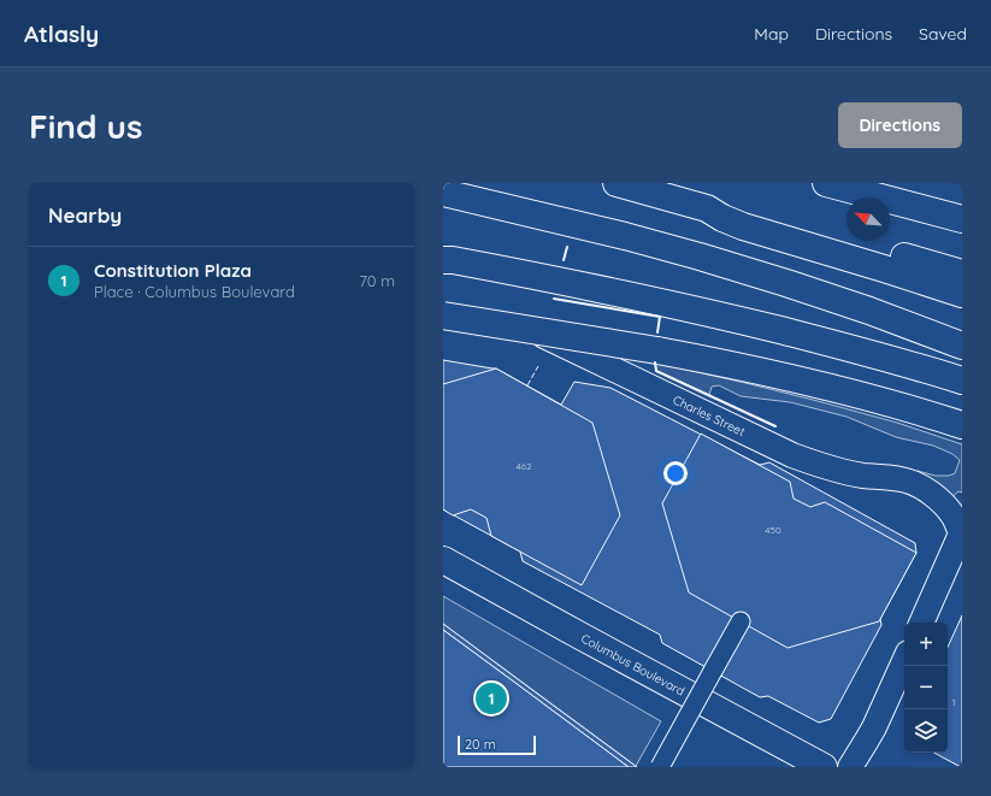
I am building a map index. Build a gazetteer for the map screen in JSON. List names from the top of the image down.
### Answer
{
  "streets": {
    "main road": ["Columbus Boulevard"],
    "street": ["Charles Street"]
  },
  "house_numbers": ["462", "450", "1"],
  "scale_bar": "20 m",
  "north": "top left",
  "page": {
    "header": "Atlasly",
    "nav": ["Map", "Directions", "Saved"],
    "buttons": "Directions",
    "title": "Find us",
    "heading": "Nearby",
    "list": [
      {
        "mark": "1",
        "name": "Constitution Plaza",
        "note": "Place · Columbus Boulevard",
        "value": "70 m"
      }
    ],
    "map_buttons": ["+", "−"],
    "pins": "1",
    "scale": "20 m"
  }
}
